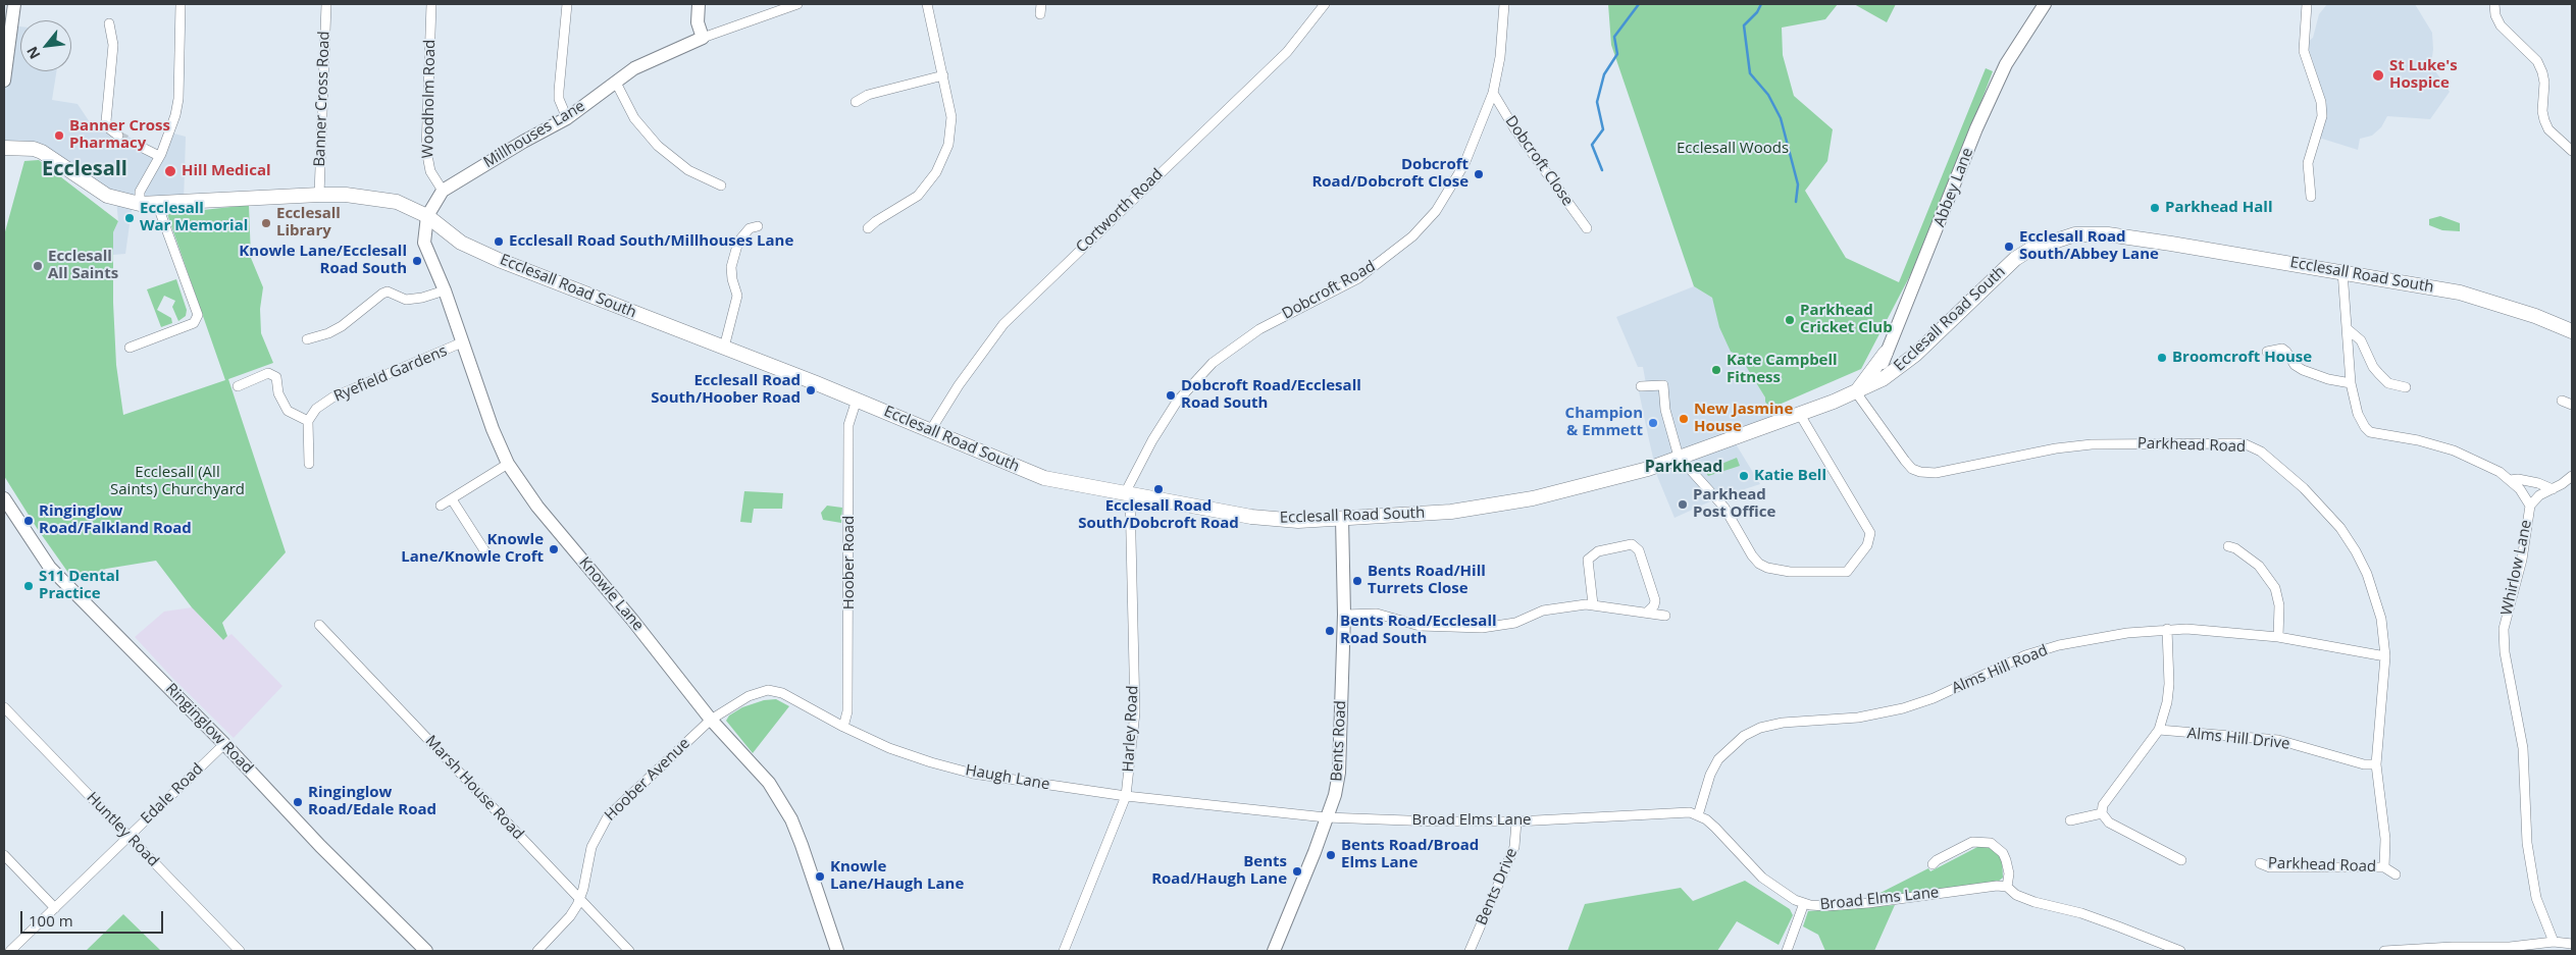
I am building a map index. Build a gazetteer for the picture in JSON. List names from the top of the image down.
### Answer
{
  "streets": {
    "main road": ["Ecclesall Road South"],
    "street": [
      "Banner Cross Road",
      "Woodholm Road",
      "Millhouses Lane",
      "Dobcroft Close",
      "Abbey Lane",
      "Cortworth Road",
      "Dobcroft Road",
      "Ryefield Gardens",
      "Parkhead Road",
      "Hoober Road",
      "Whirlow Lane",
      "Knowle Lane",
      "Alms Hill Road",
      "Ringinglow Road",
      "Harley Road",
      "Alms Hill Drive",
      "Bents Road",
      "Haugh Lane",
      "Hoober Avenue",
      "Marsh House Road",
      "Edale Road",
      "Broad Elms Lane",
      "Huntley Road",
      "Bents Drive"
    ]
  },
  "crossings": [
    ["Banner Cross Road", "Ecclesall Road South"],
    ["Woodholm Road", "Millhouses Lane"],
    ["Millhouses Lane", "Ecclesall Road South"],
    ["Millhouses Lane", "Knowle Lane"],
    ["Dobcroft Close", "Dobcroft Road"],
    ["Abbey Lane", "Ecclesall Road South"],
    ["Cortworth Road", "Ecclesall Road South"],
    ["Ecclesall Road South", "Dobcroft Road"],
    ["Ecclesall Road South", "Parkhead Road"],
    ["Ecclesall Road South", "Hoober Road"],
    ["Ecclesall Road South", "Whirlow Lane"],
    ["Ecclesall Road South", "Knowle Lane"],
    ["Ecclesall Road South", "Harley Road"],
    ["Ecclesall Road South", "Bents Road"],
    ["Dobcroft Road", "Harley Road"],
    ["Ryefield Gardens", "Knowle Lane"],
    ["Parkhead Road", "Alms Hill Road"],
    ["Parkhead Road", "Alms Hill Drive"],
    ["Hoober Road", "Haugh Lane"],
    ["Knowle Lane", "Haugh Lane"],
    ["Knowle Lane", "Hoober Avenue"],
    ["Alms Hill Road", "Broad Elms Lane"],
    ["Ringinglow Road", "Edale Road"],
    ["Harley Road", "Haugh Lane"],
    ["Bents Road", "Haugh Lane"],
    ["Bents Road", "Broad Elms Lane"],
    ["Haugh Lane", "Hoober Avenue"],
    ["Haugh Lane", "Broad Elms Lane"],
    ["Hoober Avenue", "Marsh House Road"],
    ["Edale Road", "Huntley Road"],
    ["Broad Elms Lane", "Bents Drive"]
  ],
  "districts": ["Ecclesall", "Parkhead"],
  "parks": ["Ecclesall Woods", "Ecclesall (All Saints) Churchyard"],
  "places": [
    "St Luke's Hospice",
    "Banner Cross Pharmacy",
    "Hill Medical",
    "Dobcroft Road/Dobcroft Close",
    "Parkhead Hall",
    "Ecclesall War Memorial",
    "Ecclesall Library",
    "Ecclesall Road South/Millhouses Lane",
    "Ecclesall Road South/Abbey Lane",
    "Knowle Lane/Ecclesall Road South",
    "Ecclesall All Saints",
    "Parkhead Cricket Club",
    "Broomcroft House",
    "Kate Campbell Fitness",
    "Ecclesall Road South/Hoober Road",
    "Dobcroft Road/Ecclesall Road South",
    "New Jasmine House",
    "Champion & Emmett",
    "Katie Bell",
    "Ecclesall Road South/Dobcroft Road",
    "Parkhead Post Office",
    "Ringinglow Road/Falkland Road",
    "Knowle Lane/Knowle Croft",
    "Bents Road/Hill Turrets Close",
    "S11 Dental Practice",
    "Bents Road/Ecclesall Road South",
    "Ringinglow Road/Edale Road",
    "Bents Road/Broad Elms Lane",
    "Bents Road/Haugh Lane",
    "Knowle Lane/Haugh Lane"
  ],
  "scale_bar": "100 m",
  "north": "bottom left"
}
